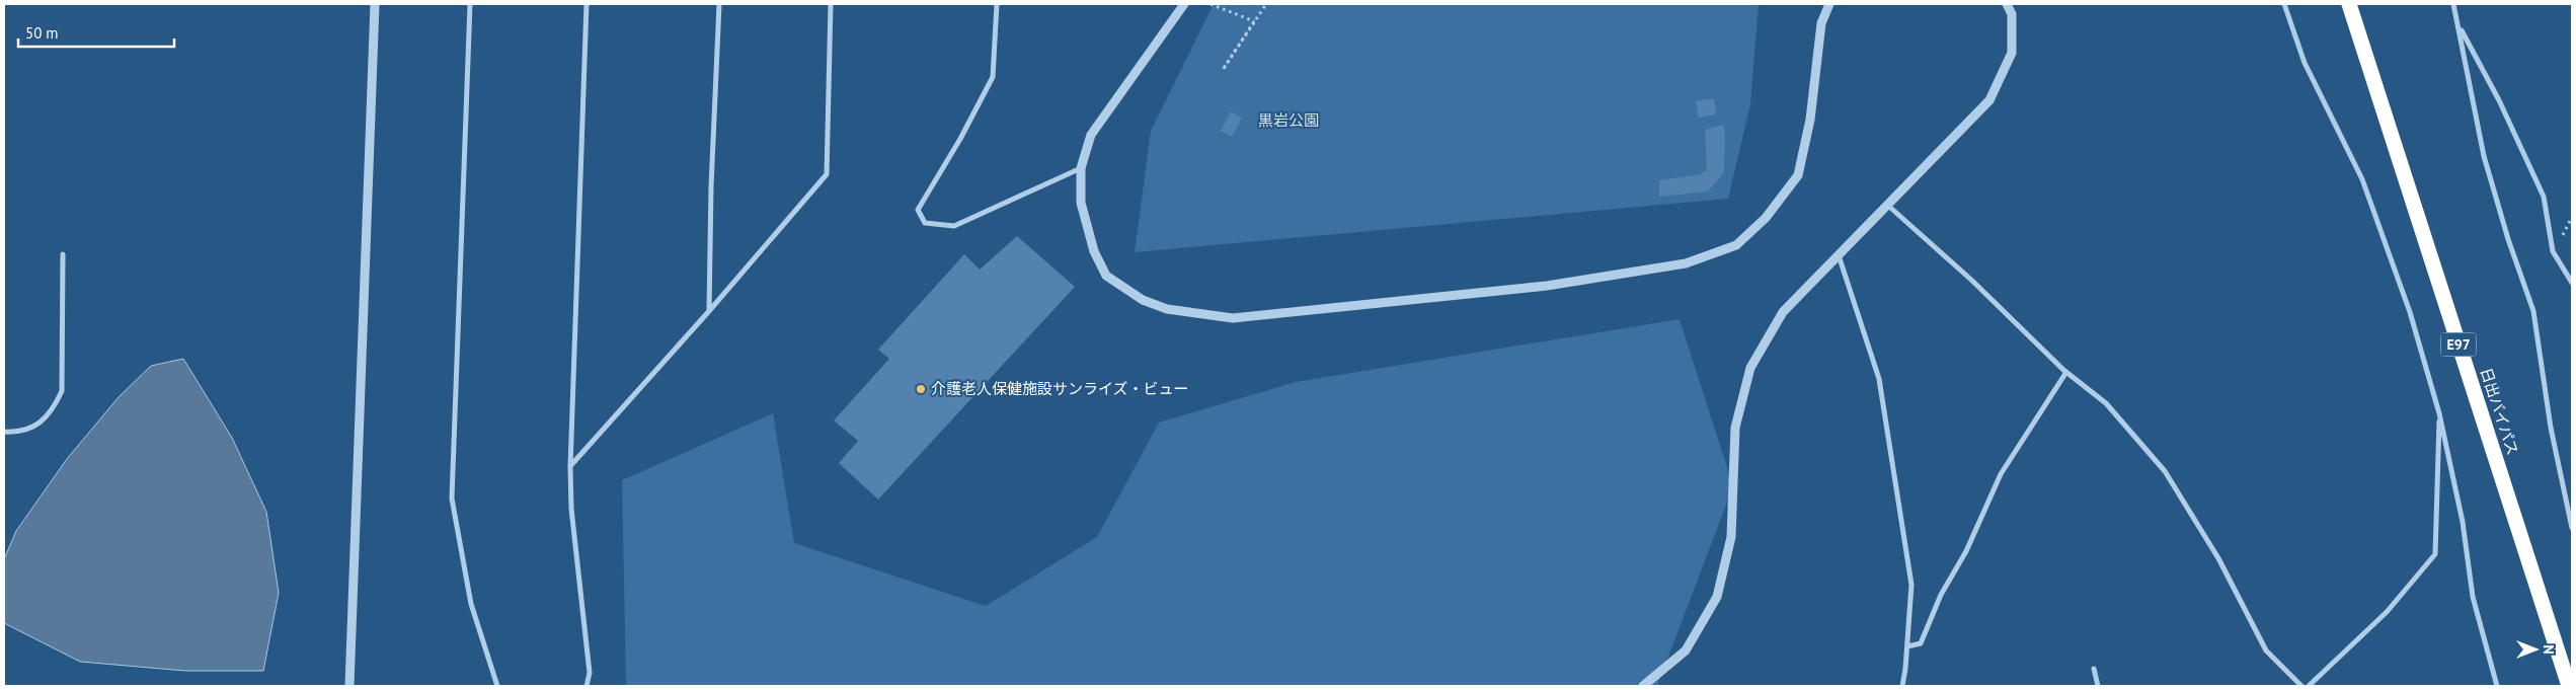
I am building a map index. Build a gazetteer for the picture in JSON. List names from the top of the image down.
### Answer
{
  "streets": {
    "highway": ["E97", "日出バイパス"]
  },
  "parks": ["黒岩公園"],
  "places": ["介護老人保健施設サンライズ・ビュー"],
  "scale_bar": "50 m",
  "north": "right"
}
